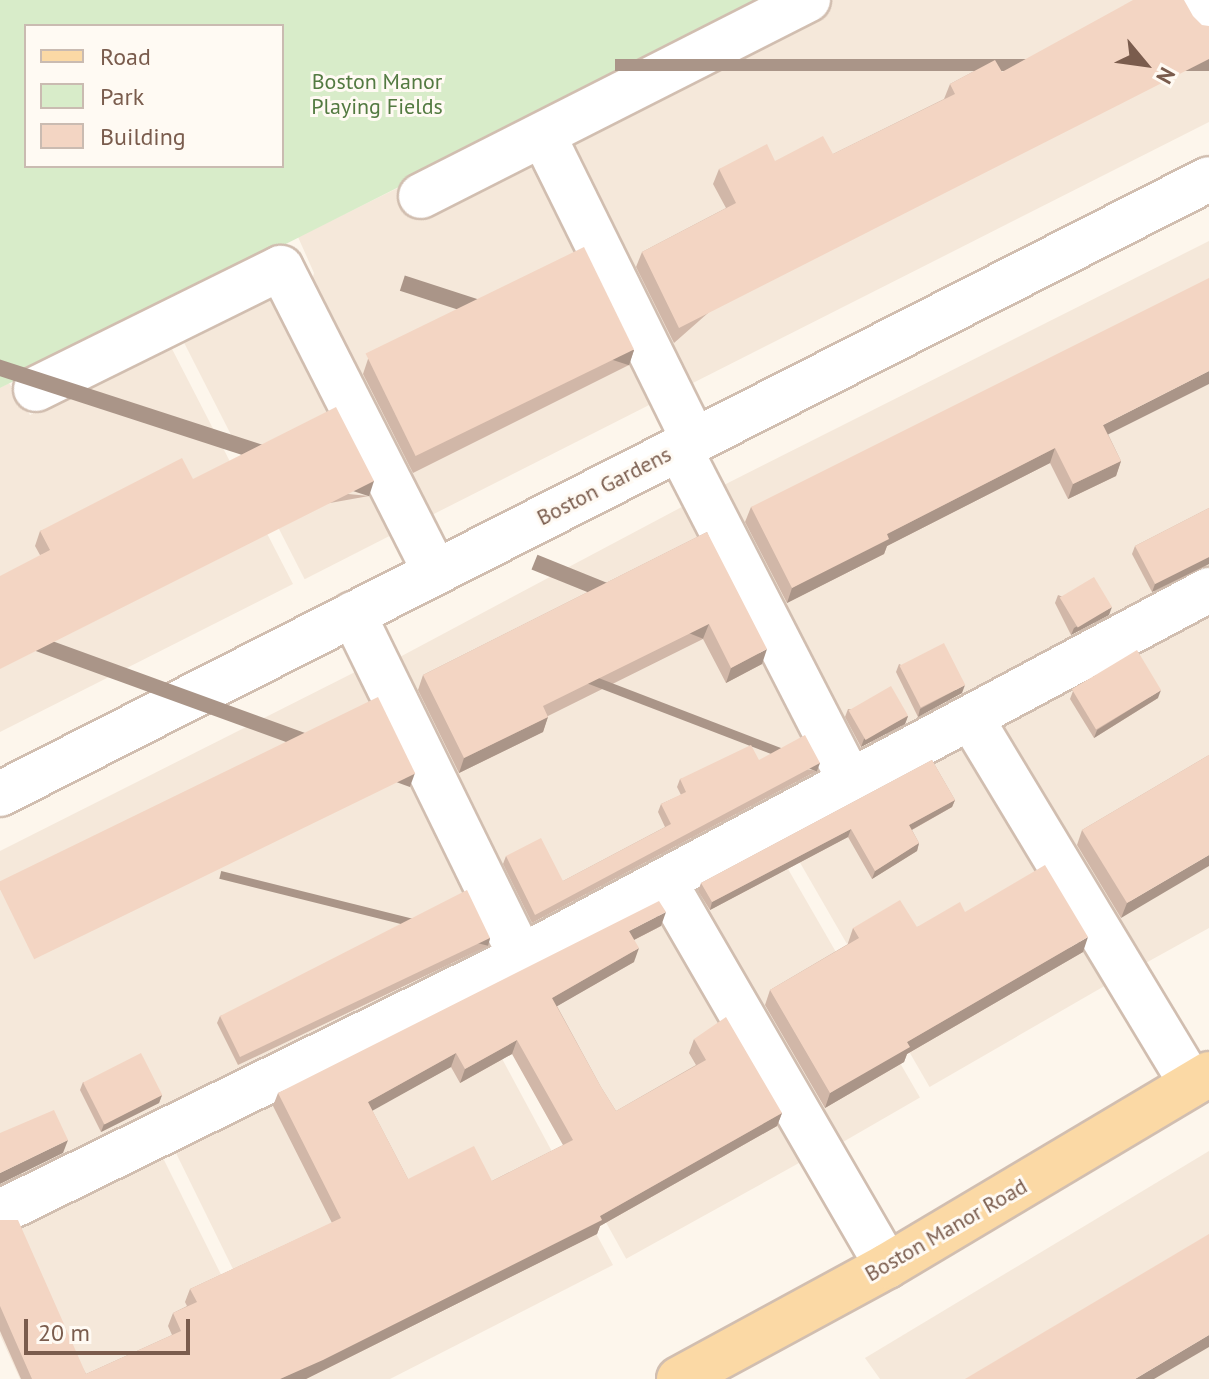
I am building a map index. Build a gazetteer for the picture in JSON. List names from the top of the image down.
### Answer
{
  "streets": {
    "main road": ["Boston Manor Road"],
    "street": ["Boston Gardens"]
  },
  "parks": ["Boston Manor Playing Fields"],
  "legend": ["Road", "Park", "Building"],
  "scale_bar": "20 m",
  "north": "bottom right"
}
